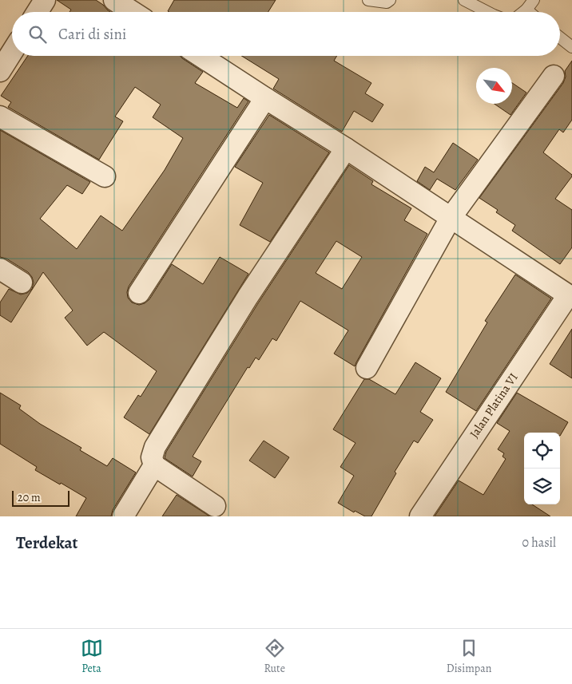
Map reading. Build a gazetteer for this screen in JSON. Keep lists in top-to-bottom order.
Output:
{
  "streets": {
    "street": ["Jalan Platina VI"]
  },
  "scale_bar": "20 m",
  "north": "bottom right",
  "page": {
    "search": "Cari di sini",
    "scale": "20 m",
    "heading": ["Terdekat", "0 hasil"],
    "nav": ["Peta", "Rute", "Disimpan"]
  }
}
